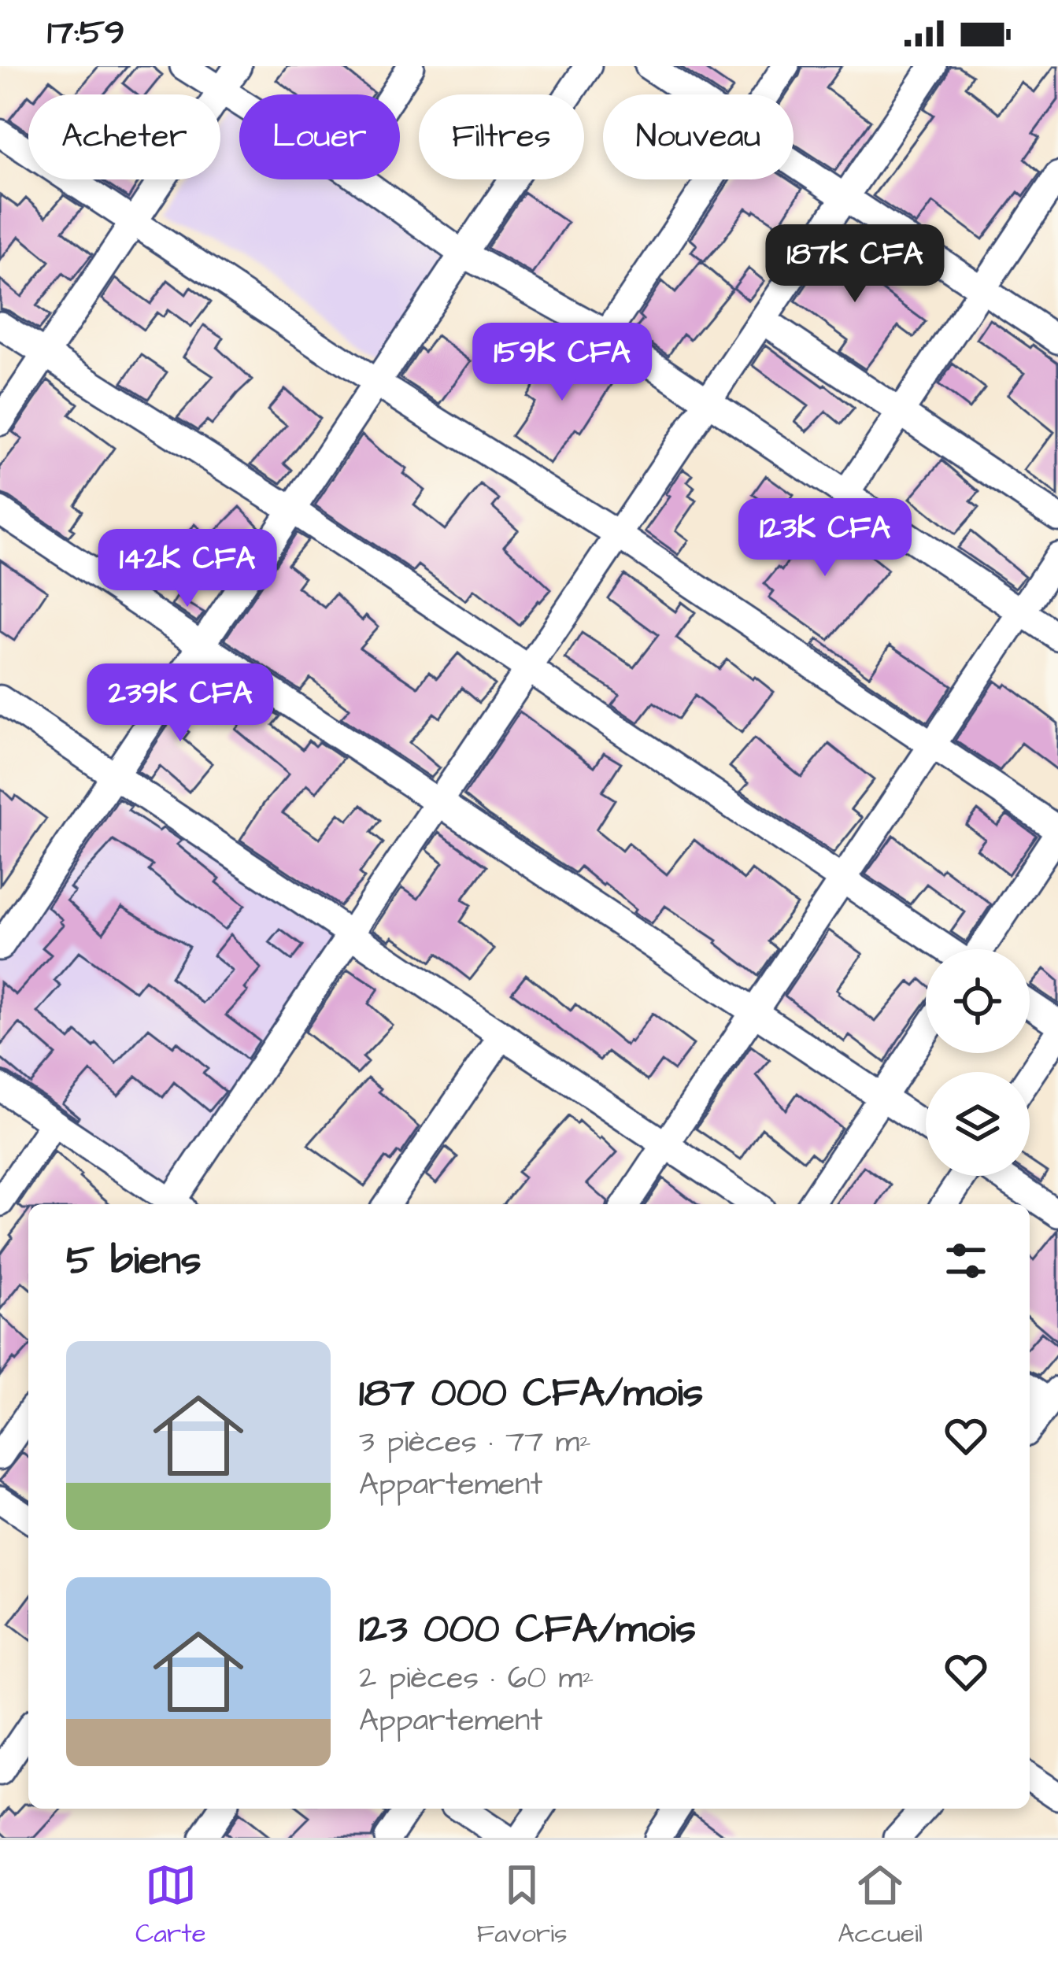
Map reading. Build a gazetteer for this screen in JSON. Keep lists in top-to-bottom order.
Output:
{
  "page": {
    "status": "17:59",
    "chip": [
      "Acheter",
      "Louer",
      "Filtres",
      "Nouveau"
    ],
    "price": [
      "187K CFA",
      "159K CFA",
      "123K CFA",
      "142K CFA",
      "239K CFA"
    ],
    "heading": "5 biens",
    "list": [
      {
        "name": "187 000 CFA/mois",
        "note": "3 pièces · 77 m² · Appartement"
      },
      {
        "name": "123 000 CFA/mois",
        "note": "2 pièces · 60 m² · Appartement"
      }
    ],
    "tabs": ["Carte", "Favoris", "Accueil"]
  }
}
